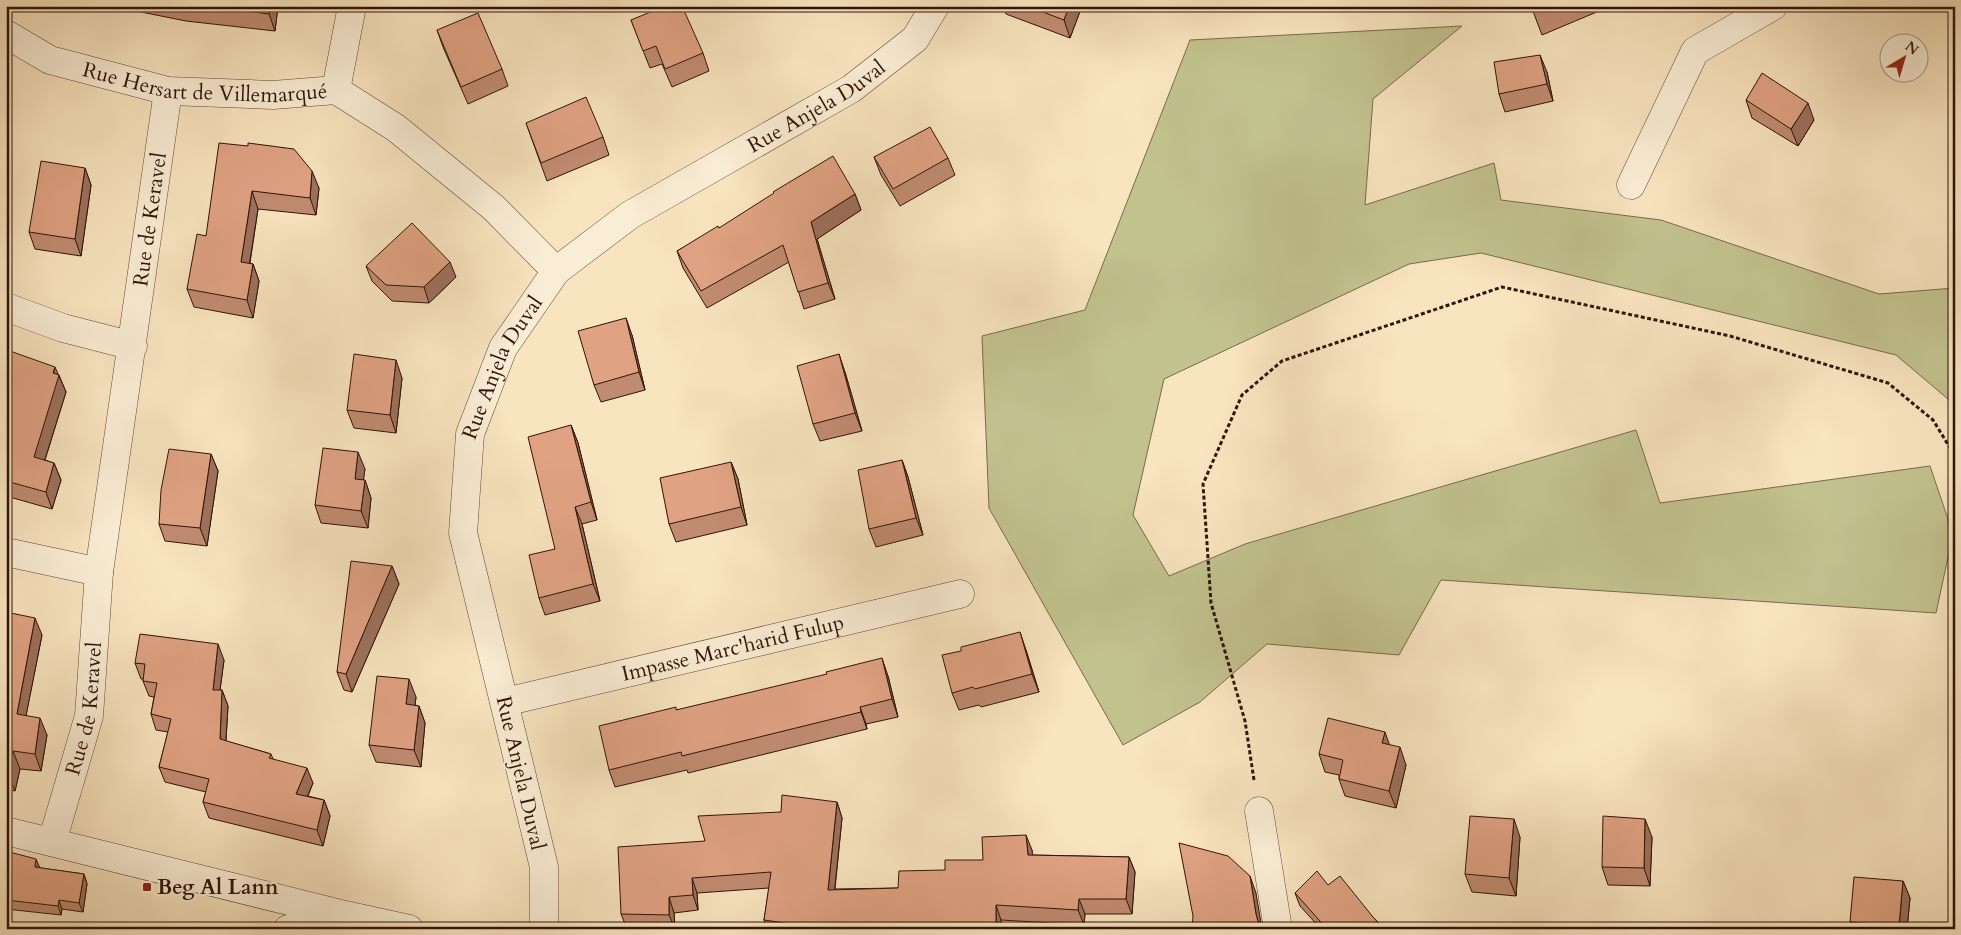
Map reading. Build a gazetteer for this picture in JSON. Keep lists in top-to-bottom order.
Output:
{
  "streets": {
    "street": [
      "Rue Hersart de Villemarqué",
      "Rue Anjela Duval",
      "Rue de Keravel",
      "Impasse Marc'harid Fulup"
    ]
  },
  "crossings": [
    ["Rue Hersart de Villemarqué", "Rue Anjela Duval"],
    ["Rue Hersart de Villemarqué", "Rue de Keravel"],
    ["Rue Anjela Duval", "Impasse Marc'harid Fulup"]
  ],
  "places": {
    "transit": ["Beg Al Lann"]
  },
  "north": "top right"
}
